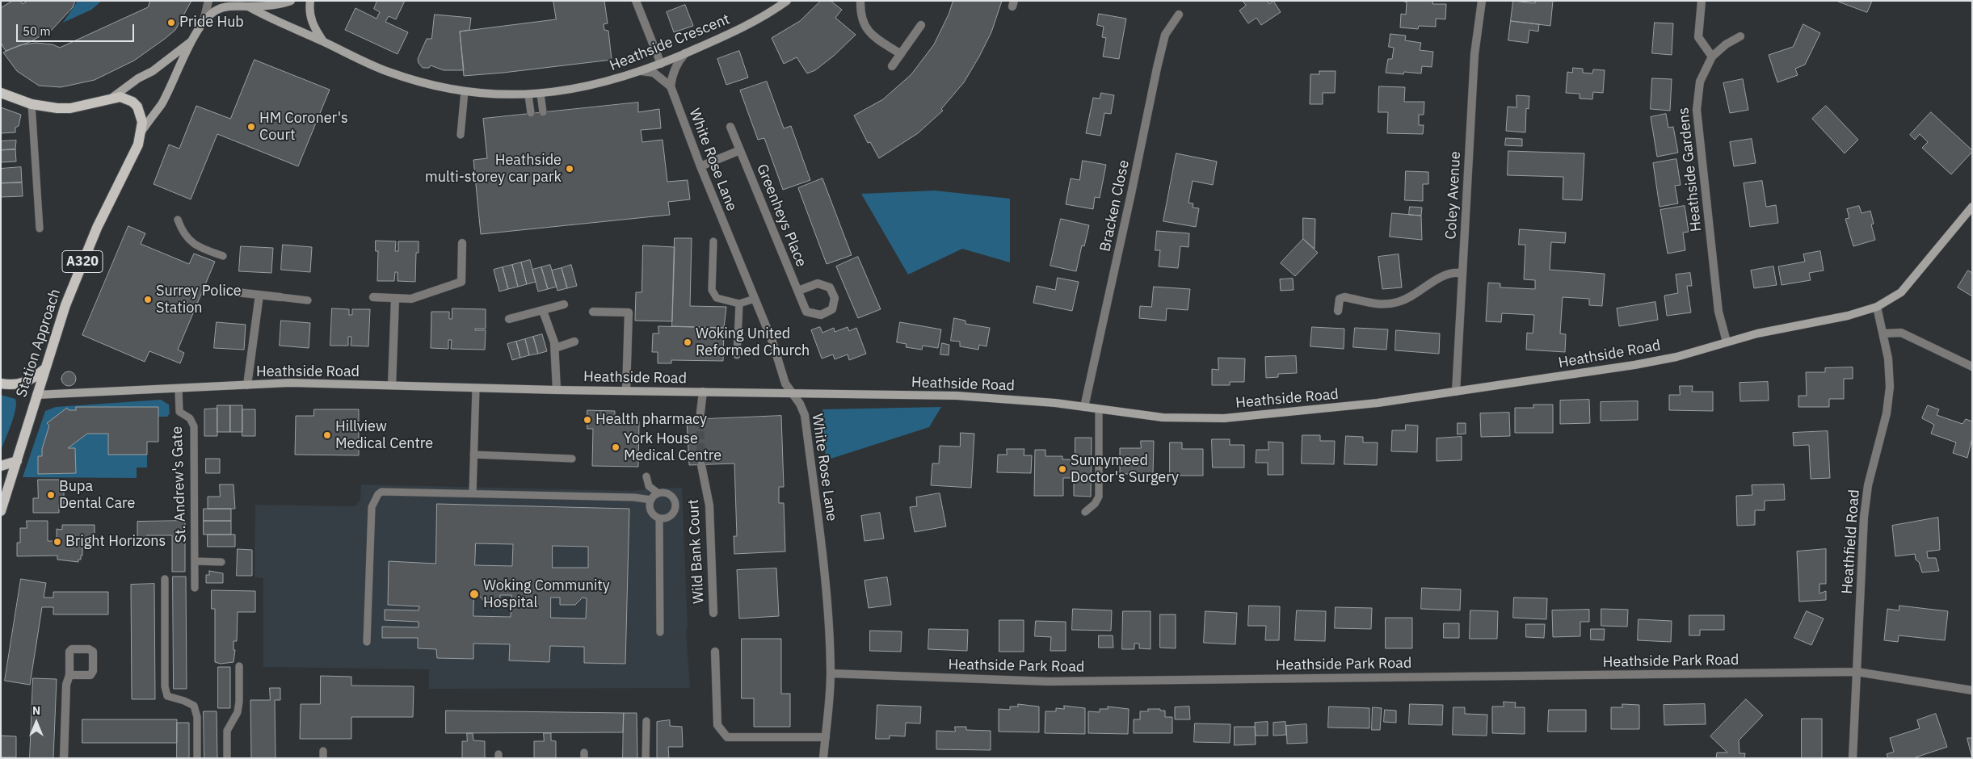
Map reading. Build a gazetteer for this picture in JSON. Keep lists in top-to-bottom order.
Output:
{
  "streets": {
    "main road": ["A320", "Station Approach"],
    "street": [
      "Heathside Crescent",
      "White Rose Lane",
      "Heathside Gardens",
      "Coley Avenue",
      "Bracken Close",
      "Greenheys Place",
      "Heathside Road",
      "Heathfield Road",
      "Wild Bank Court",
      "Heathside Park Road"
    ],
    "lane": ["St. Andrew's Gate"]
  },
  "crossings": [
    ["White Rose Lane", "Heathside Road"],
    ["White Rose Lane", "Heathside Park Road"],
    ["Heathside Gardens", "Heathside Road"],
    ["Coley Avenue", "Heathside Road"],
    ["Bracken Close", "Heathside Road"],
    ["A320", "Station Approach"],
    ["Station Approach", "Heathside Road"],
    ["Heathside Road", "St. Andrew's Gate"],
    ["Heathside Road", "Heathfield Road"],
    ["Heathfield Road", "Heathside Park Road"]
  ],
  "places": [
    "Pride Hub",
    "HM Coroner's Court",
    "Heathside multi-storey car park",
    "Surrey Police Station",
    "Woking United Reformed Church",
    "Health pharmacy",
    "Hillview Medical Centre",
    "York House Medical Centre",
    "Sunnymeed Doctor's Surgery",
    "Bupa Dental Care",
    "Bright Horizons",
    "Woking Community Hospital"
  ],
  "scale_bar": "50 m",
  "north": "top"
}
